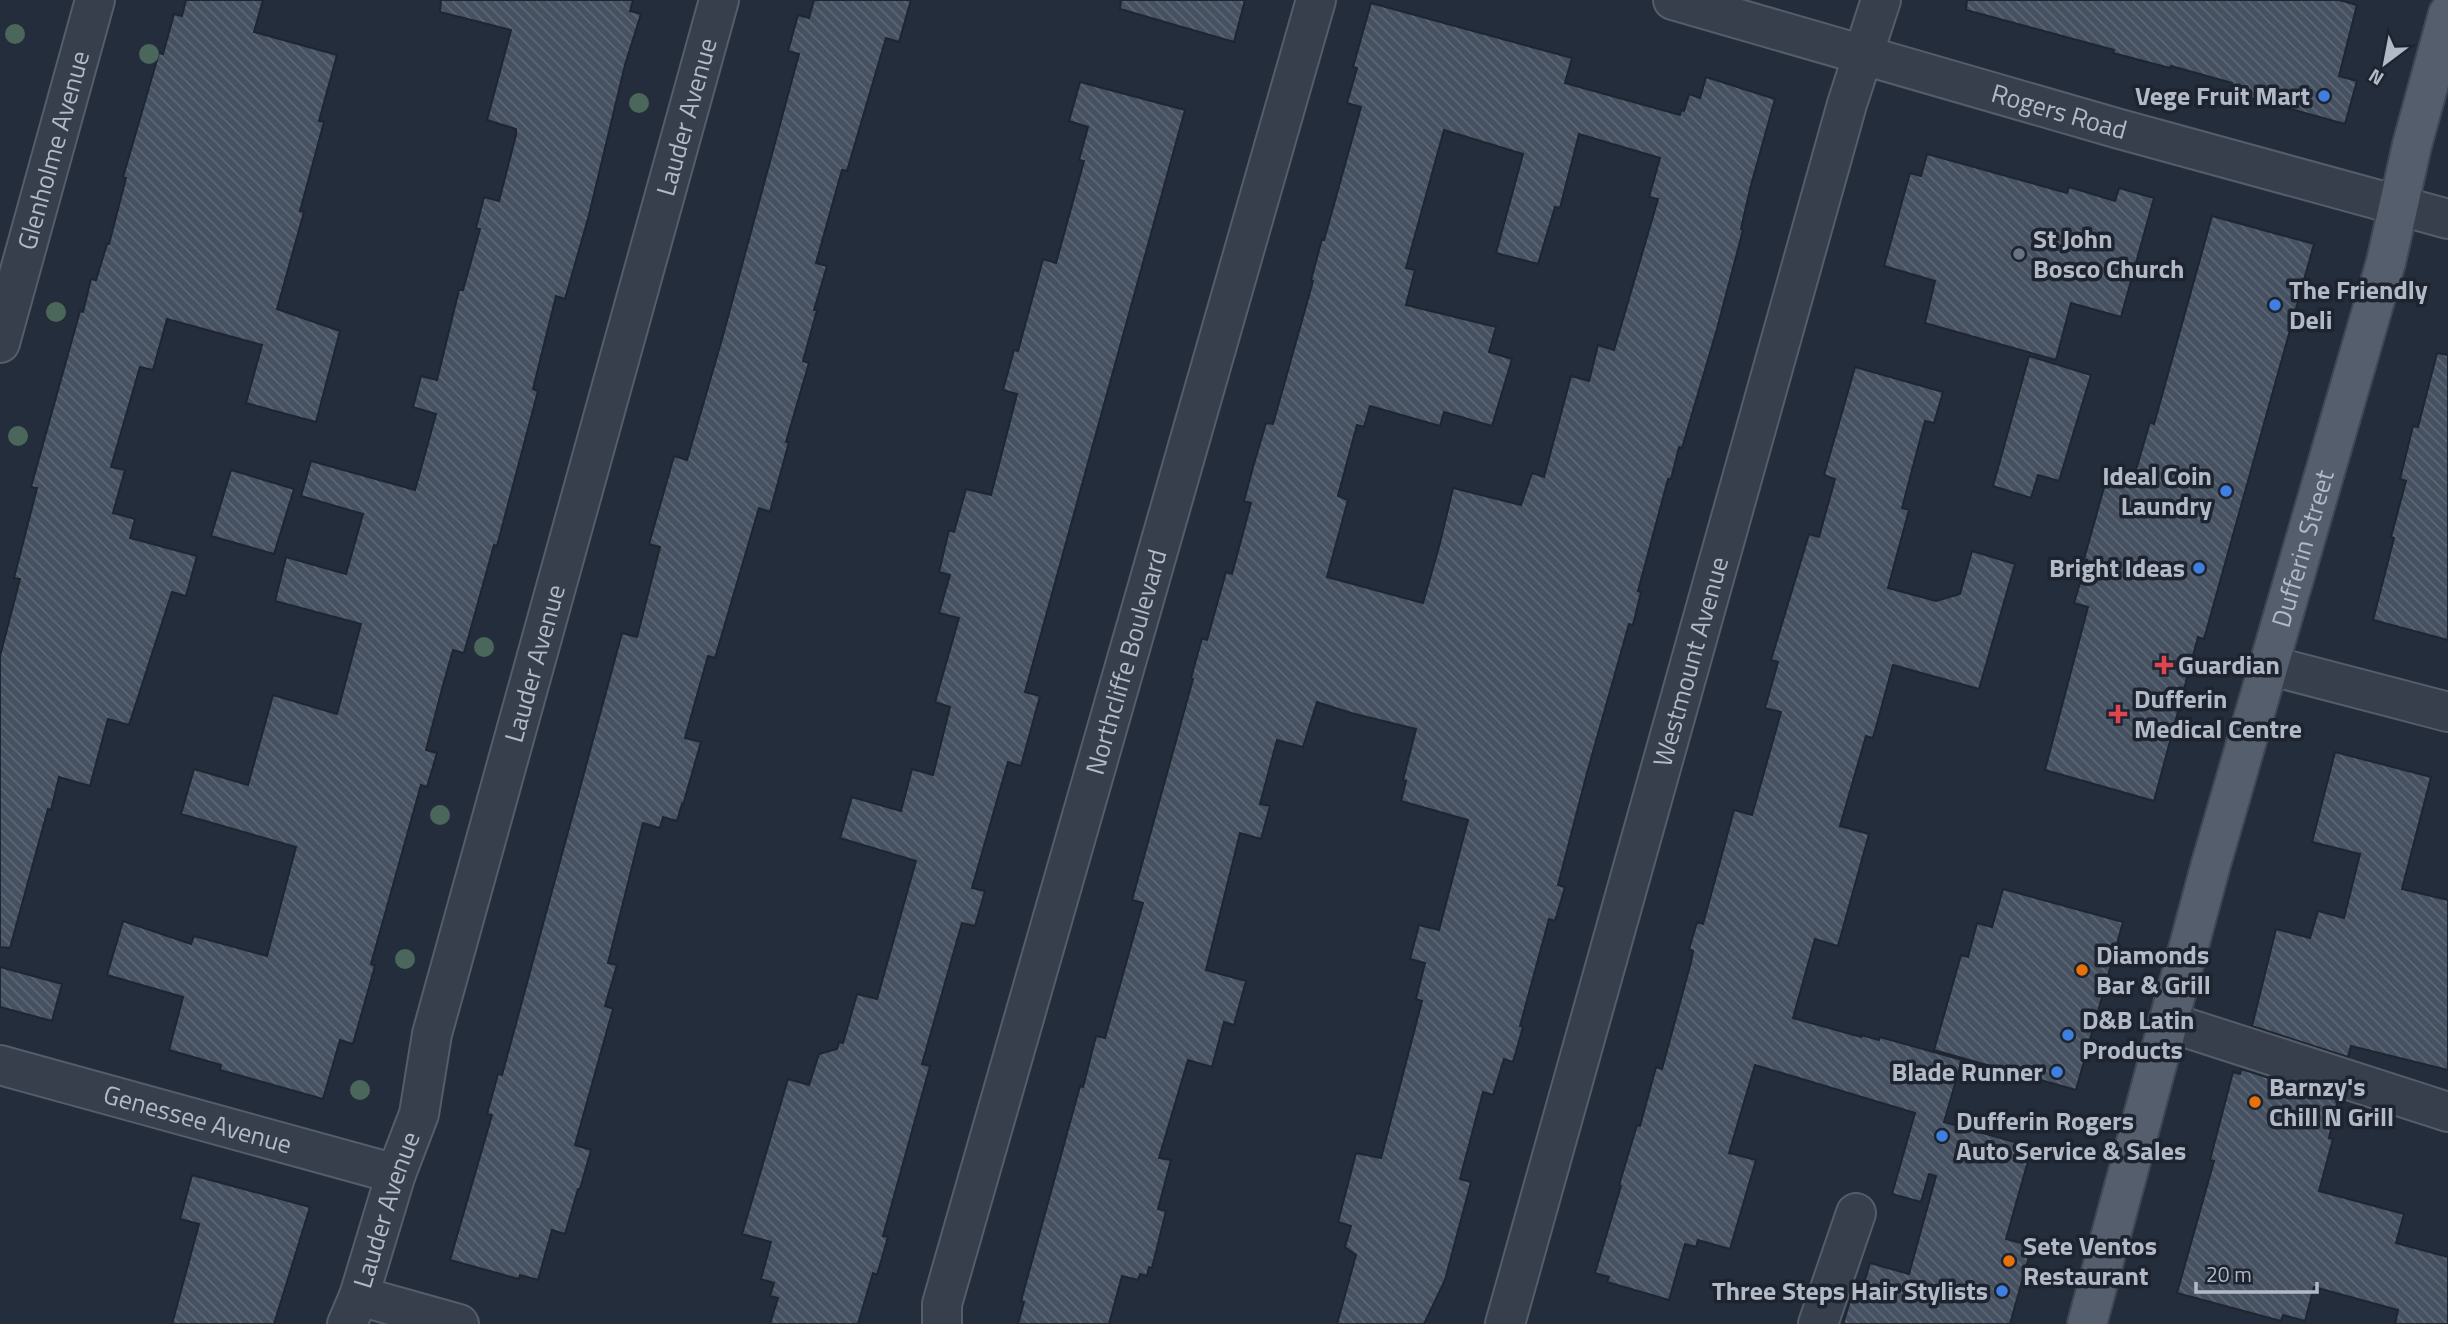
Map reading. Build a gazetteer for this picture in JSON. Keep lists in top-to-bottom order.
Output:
{
  "streets": {
    "main road": ["Dufferin Street"],
    "street": [
      "Rogers Road",
      "Lauder Avenue",
      "Glenholme Avenue",
      "Westmount Avenue",
      "Northcliffe Boulevard",
      "Genessee Avenue"
    ]
  },
  "crossings": [
    ["Rogers Road", "Dufferin Street"],
    ["Rogers Road", "Westmount Avenue"],
    ["Lauder Avenue", "Genessee Avenue"]
  ],
  "places": {
    "other": [
      "Vege Fruit Mart",
      "St John Bosco Church",
      "The Friendly Deli",
      "Ideal Coin Laundry",
      "Bright Ideas",
      "Diamonds Bar & Grill",
      "D&B Latin Products",
      "Blade Runner",
      "Barnzy's Chill N Grill",
      "Dufferin Rogers Auto Service & Sales",
      "Sete Ventos Restaurant",
      "Three Steps Hair Stylists"
    ],
    "health": ["Guardian", "Dufferin Medical Centre"]
  },
  "scale_bar": "20 m",
  "north": "bottom left"
}
